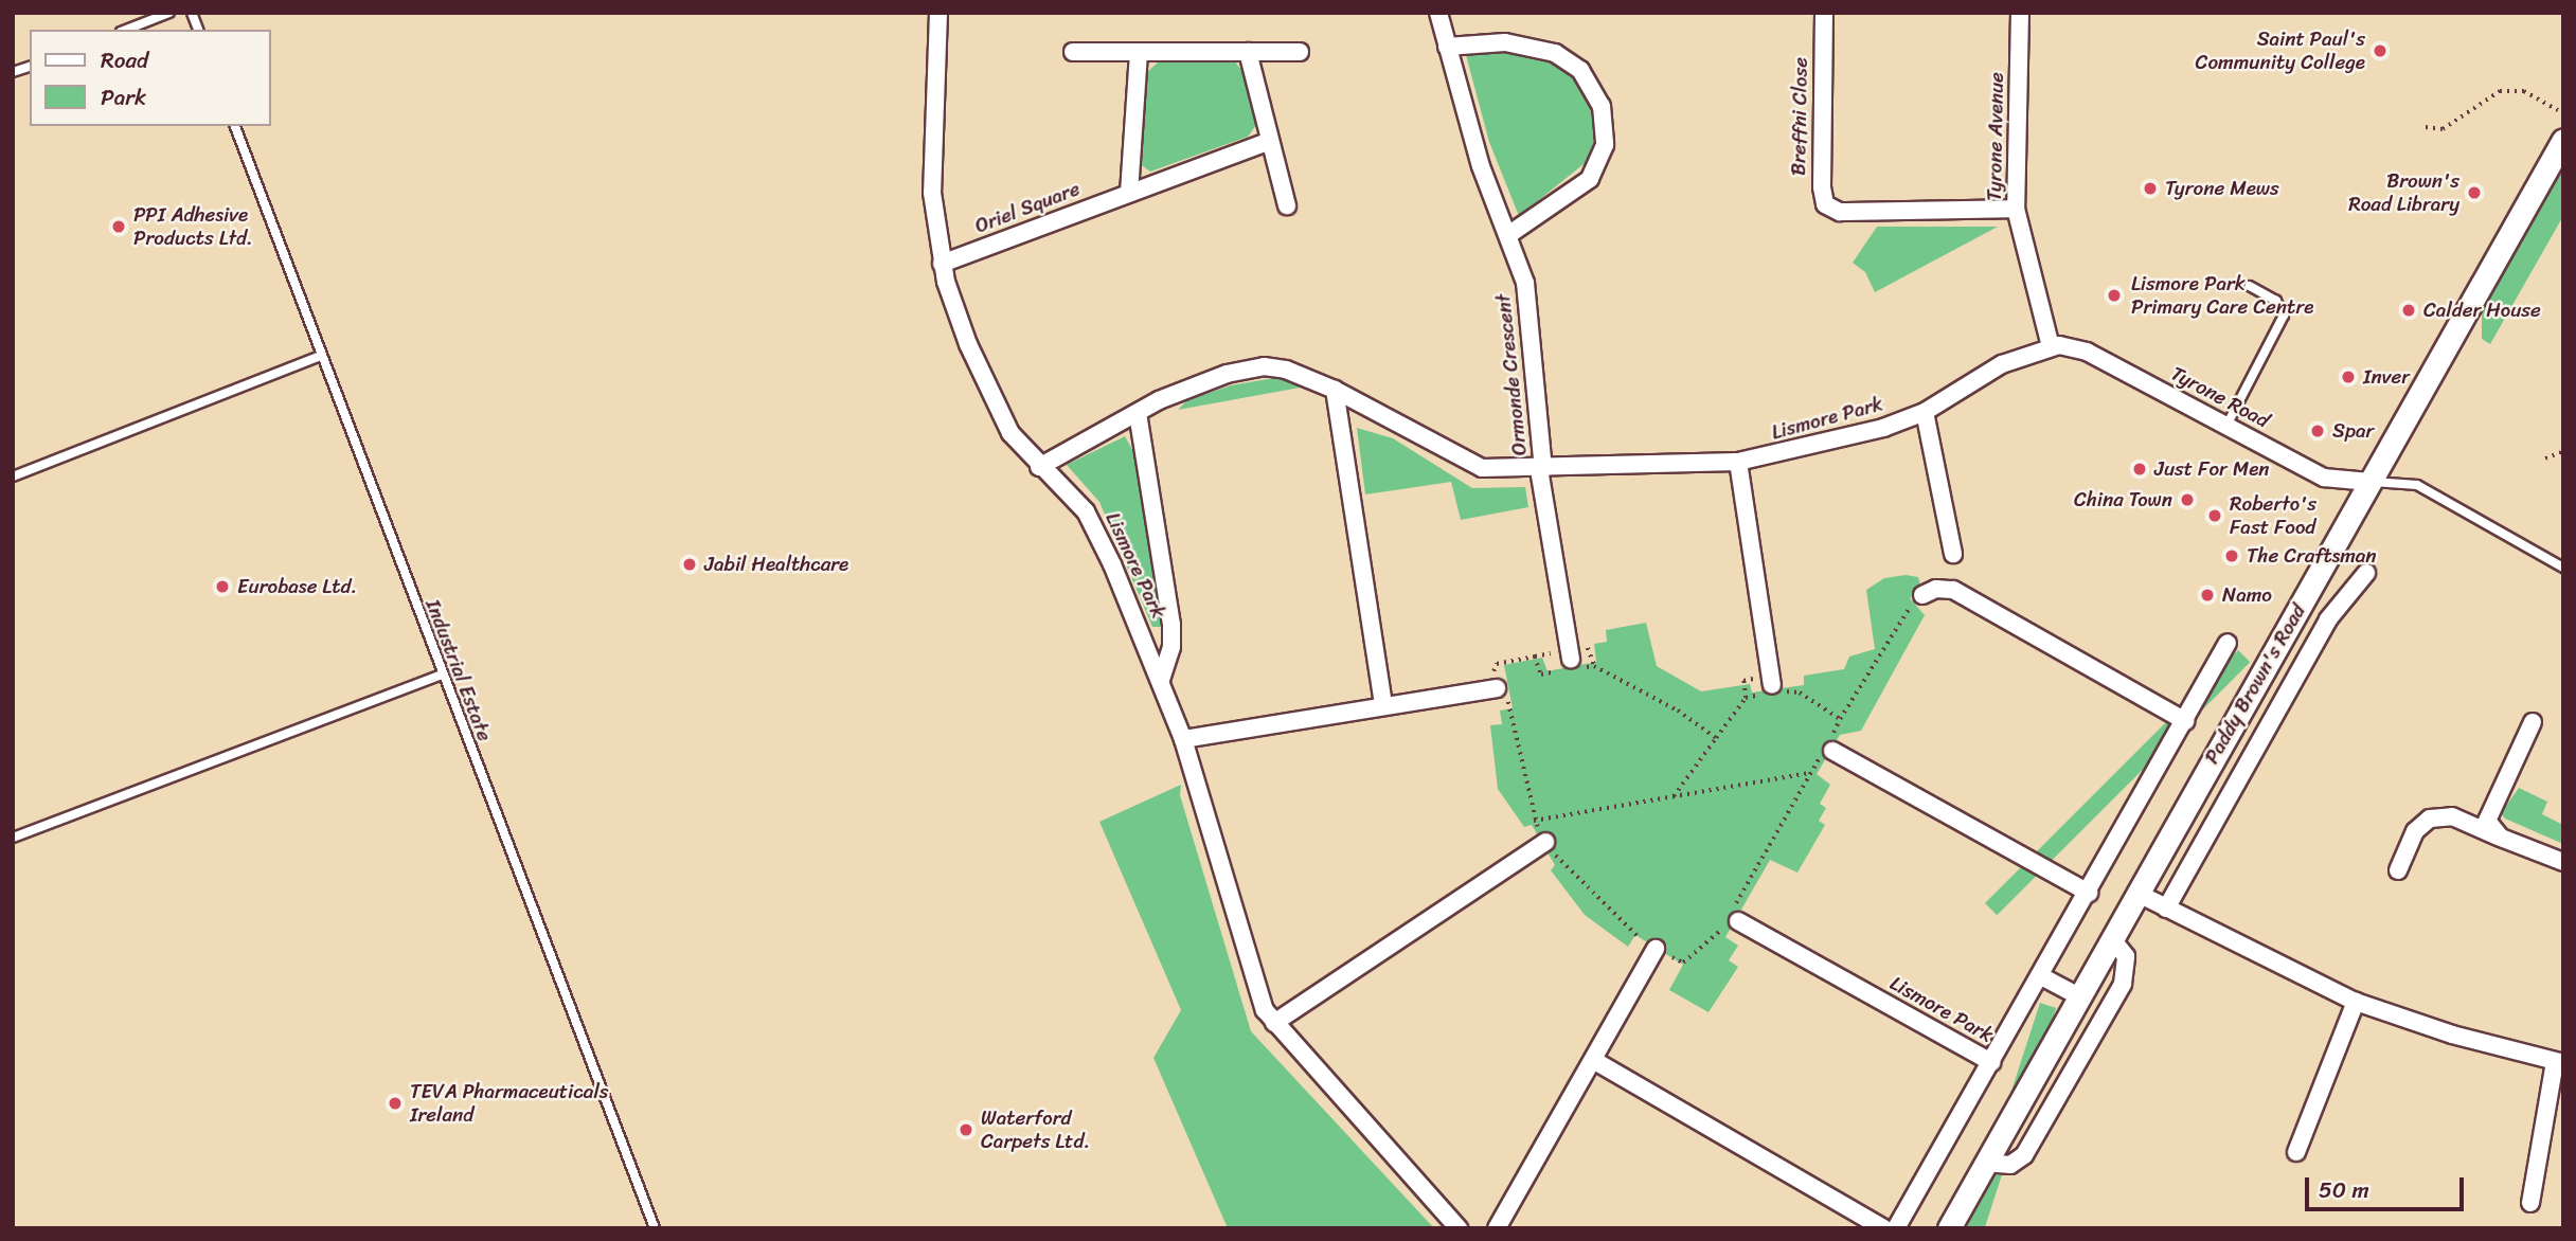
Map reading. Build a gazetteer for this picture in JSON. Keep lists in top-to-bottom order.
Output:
{
  "streets": {
    "street": [
      "Breffni Close",
      "Tyrone Avenue",
      "Oriel Square",
      "Ormonde Crescent",
      "Tyrone Road",
      "Lismore Park",
      "Paddy Brown's Road"
    ],
    "lane": ["Industrial Estate"]
  },
  "crossings": [
    ["Breffni Close", "Tyrone Avenue"],
    ["Tyrone Avenue", "Tyrone Road"],
    ["Tyrone Avenue", "Lismore Park"],
    ["Ormonde Crescent", "Lismore Park"],
    ["Tyrone Road", "Lismore Park"],
    ["Tyrone Road", "Paddy Brown's Road"]
  ],
  "places": [
    "Saint Paul's Community College",
    "Tyrone Mews",
    "Brown's Road Library",
    "PPI Adhesive Products Ltd.",
    "Lismore Park Primary Care Centre",
    "Calder House",
    "Inver",
    "Spar",
    "Just For Men",
    "China Town",
    "Roberto's Fast Food",
    "The Craftsman",
    "Jabil Healthcare",
    "Eurobase Ltd.",
    "Namo",
    "TEVA Pharmaceuticals Ireland",
    "Waterford Carpets Ltd."
  ],
  "legend": ["Road", "Park"],
  "scale_bar": "50 m"
}
